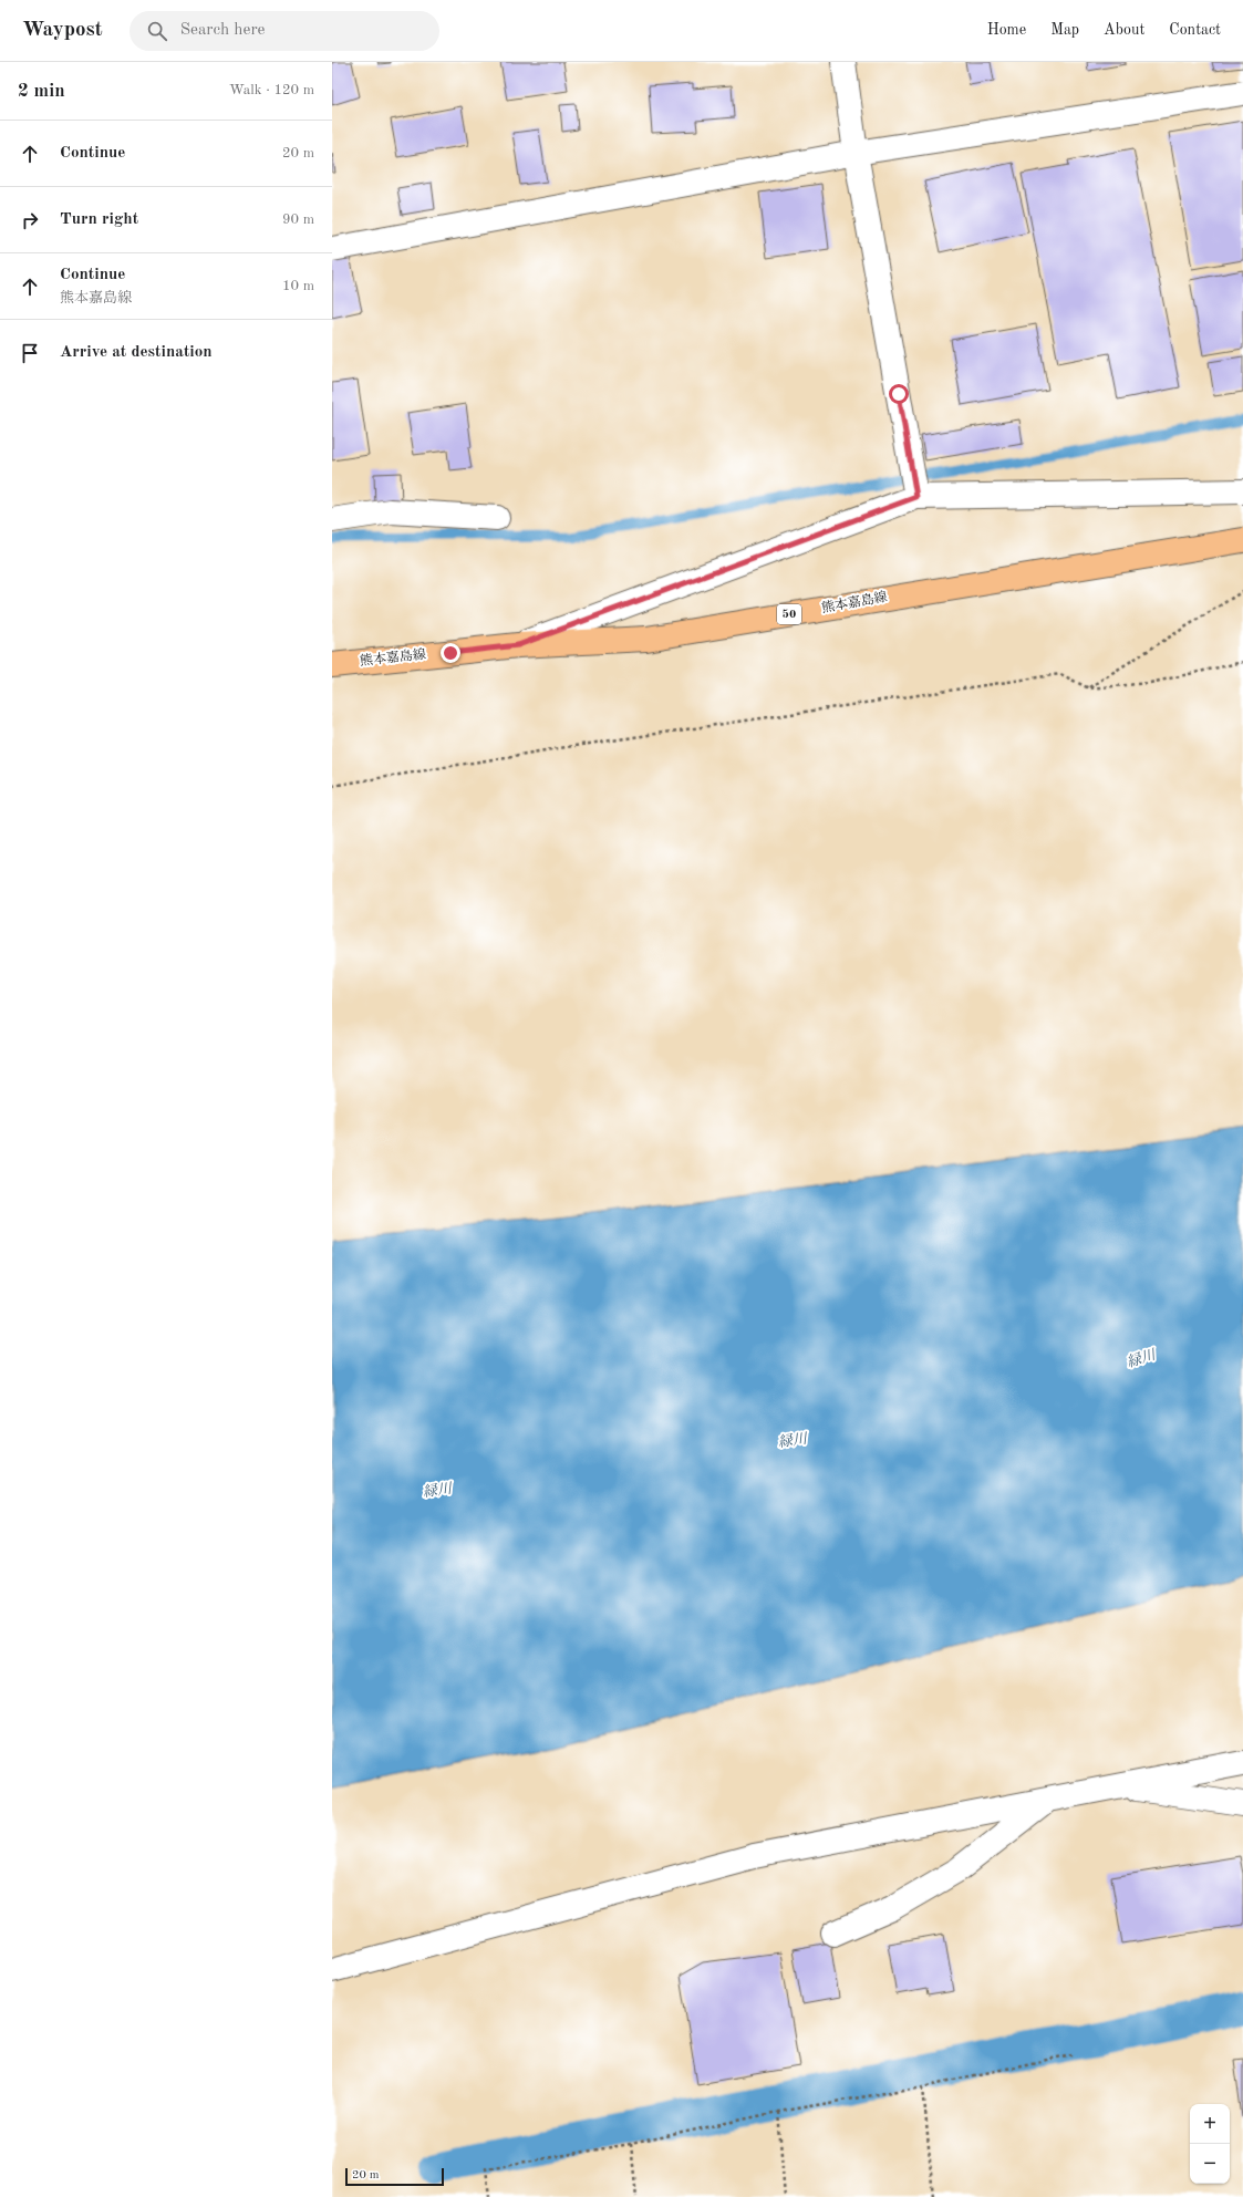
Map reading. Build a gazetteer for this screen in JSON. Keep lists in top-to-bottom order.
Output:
{
  "streets": {
    "main road": ["熊本嘉島線", "50"]
  },
  "water": ["緑川"],
  "scale_bar": "20 m",
  "page": {
    "header": "Waypost",
    "search": "Search here",
    "nav": [
      "Home",
      "Map",
      "About",
      "Contact"
    ],
    "heading": ["2 min", "Walk · 120 m"],
    "list": [
      ["Continue", "20 m"],
      ["Turn right", "90 m"],
      ["Continue", "熊本嘉島線", "10 m"],
      "Arrive at destination"
    ],
    "map_buttons": ["+", "−"],
    "scale": "20 m"
  }
}
